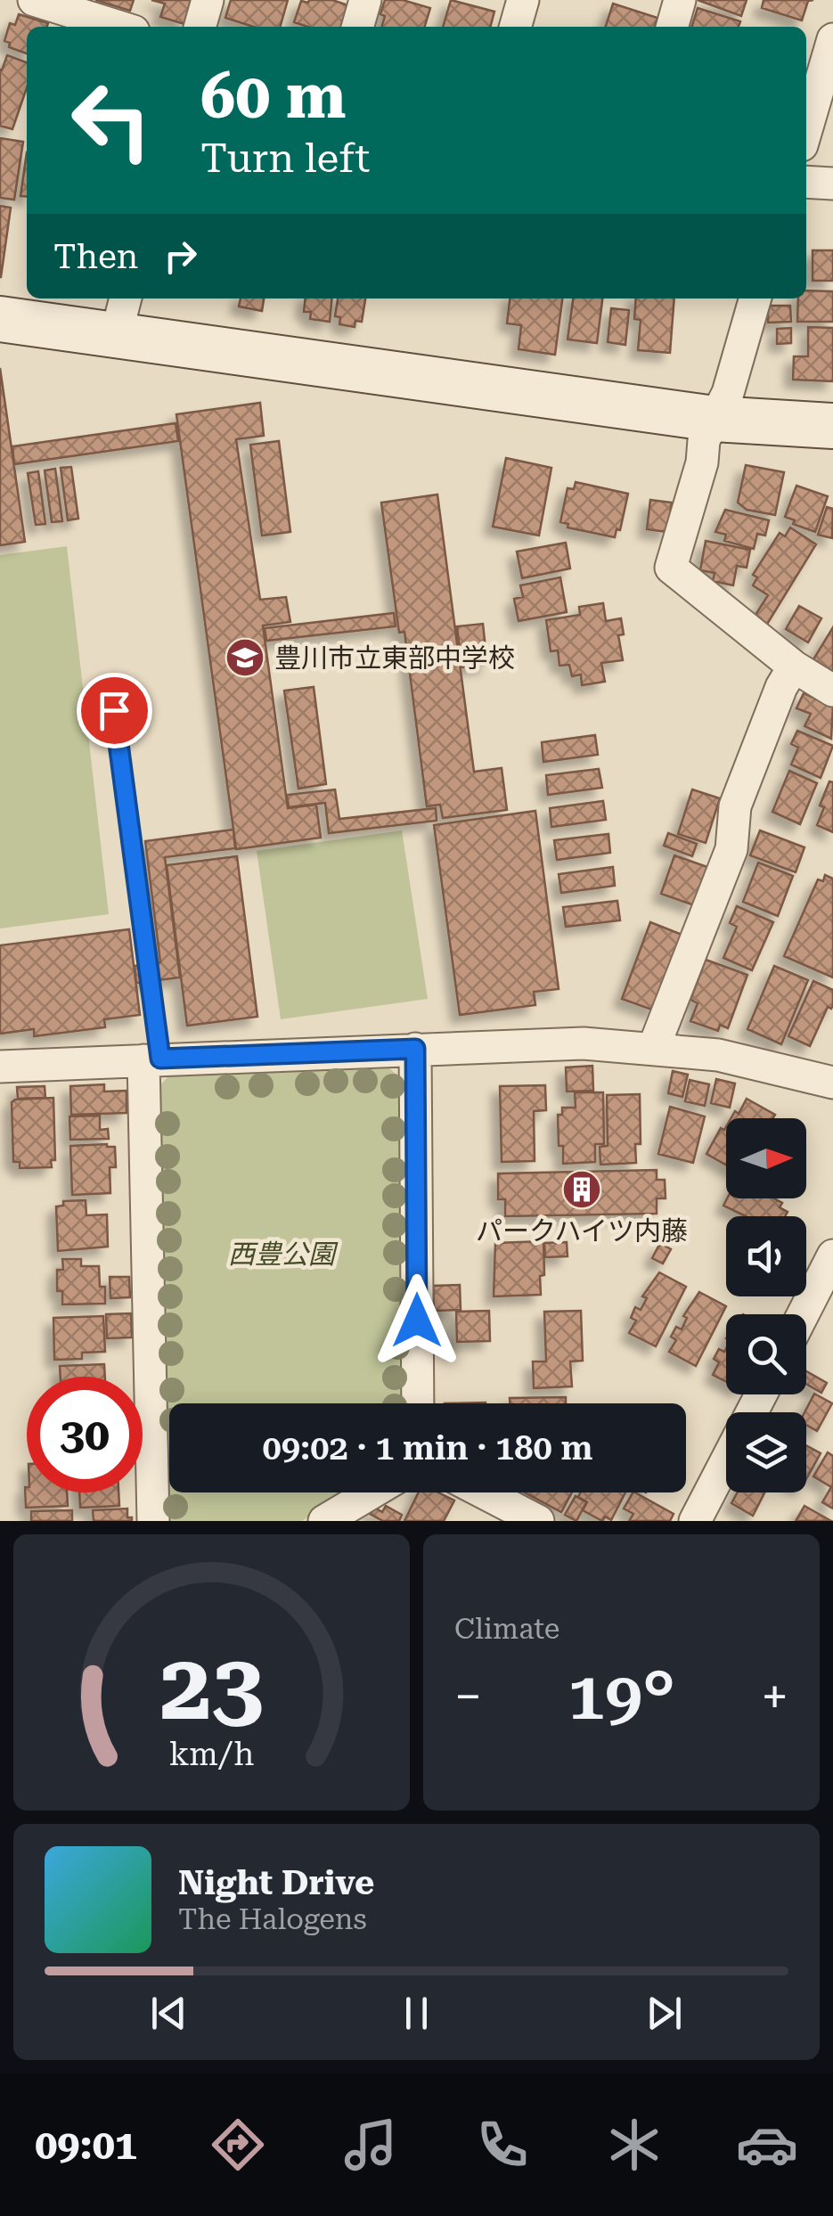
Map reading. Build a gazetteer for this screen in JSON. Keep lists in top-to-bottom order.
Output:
{
  "parks": ["西豊公園"],
  "places": {
    "school or university": ["豊川市立東部中学校"],
    "building": ["パークハイツ内藤"]
  },
  "north": "right",
  "page": {
    "turn": ["60 m", "Turn left"],
    "then": "Then",
    "limit": "30",
    "trip": "09:02 · 1 min · 180 m",
    "tile": "Climate",
    "heat": ["−", "19°", "+"],
    "song": ["Night Drive", "The Halogens"],
    "tabs": "09:01",
    "gauge": ["23", "km/h"]
  }
}
